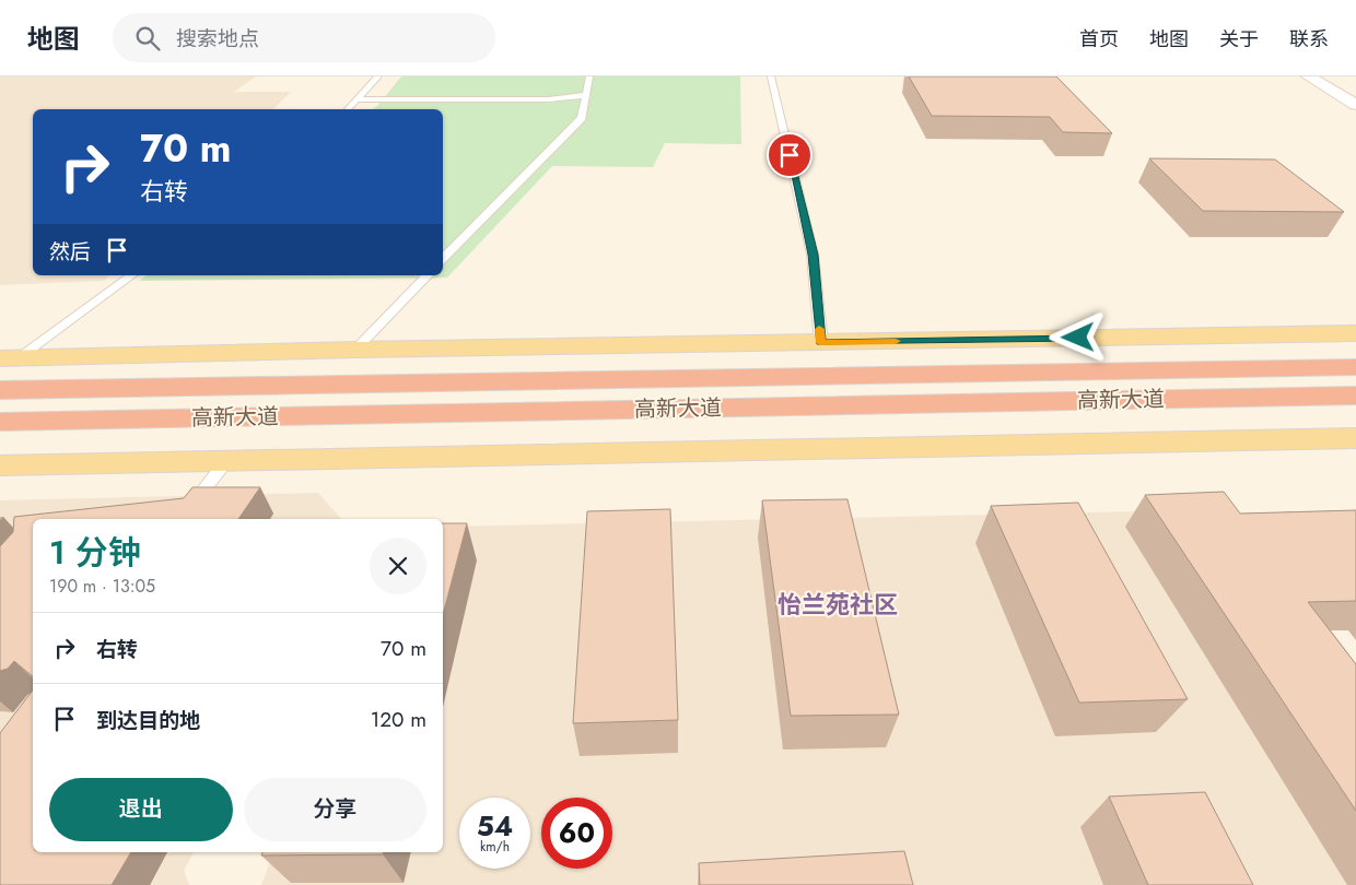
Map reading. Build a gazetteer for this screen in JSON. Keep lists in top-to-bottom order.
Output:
{
  "streets": {
    "highway": ["高新大道"]
  },
  "districts": ["怡兰苑社区"],
  "page": {
    "header": "地图",
    "search": "搜索地点",
    "nav": [
      "首页",
      "地图",
      "关于",
      "联系"
    ],
    "turn": ["70 m", "右转"],
    "then": "然后",
    "heading": ["1 分钟", "190 m · 13:05"],
    "list": [
      {
        "name": "右转",
        "value": "70 m"
      },
      {
        "name": "到达目的地",
        "value": "120 m"
      }
    ],
    "buttons": ["退出", "分享"],
    "speed": "54 km/h",
    "limit": "60"
  }
}
